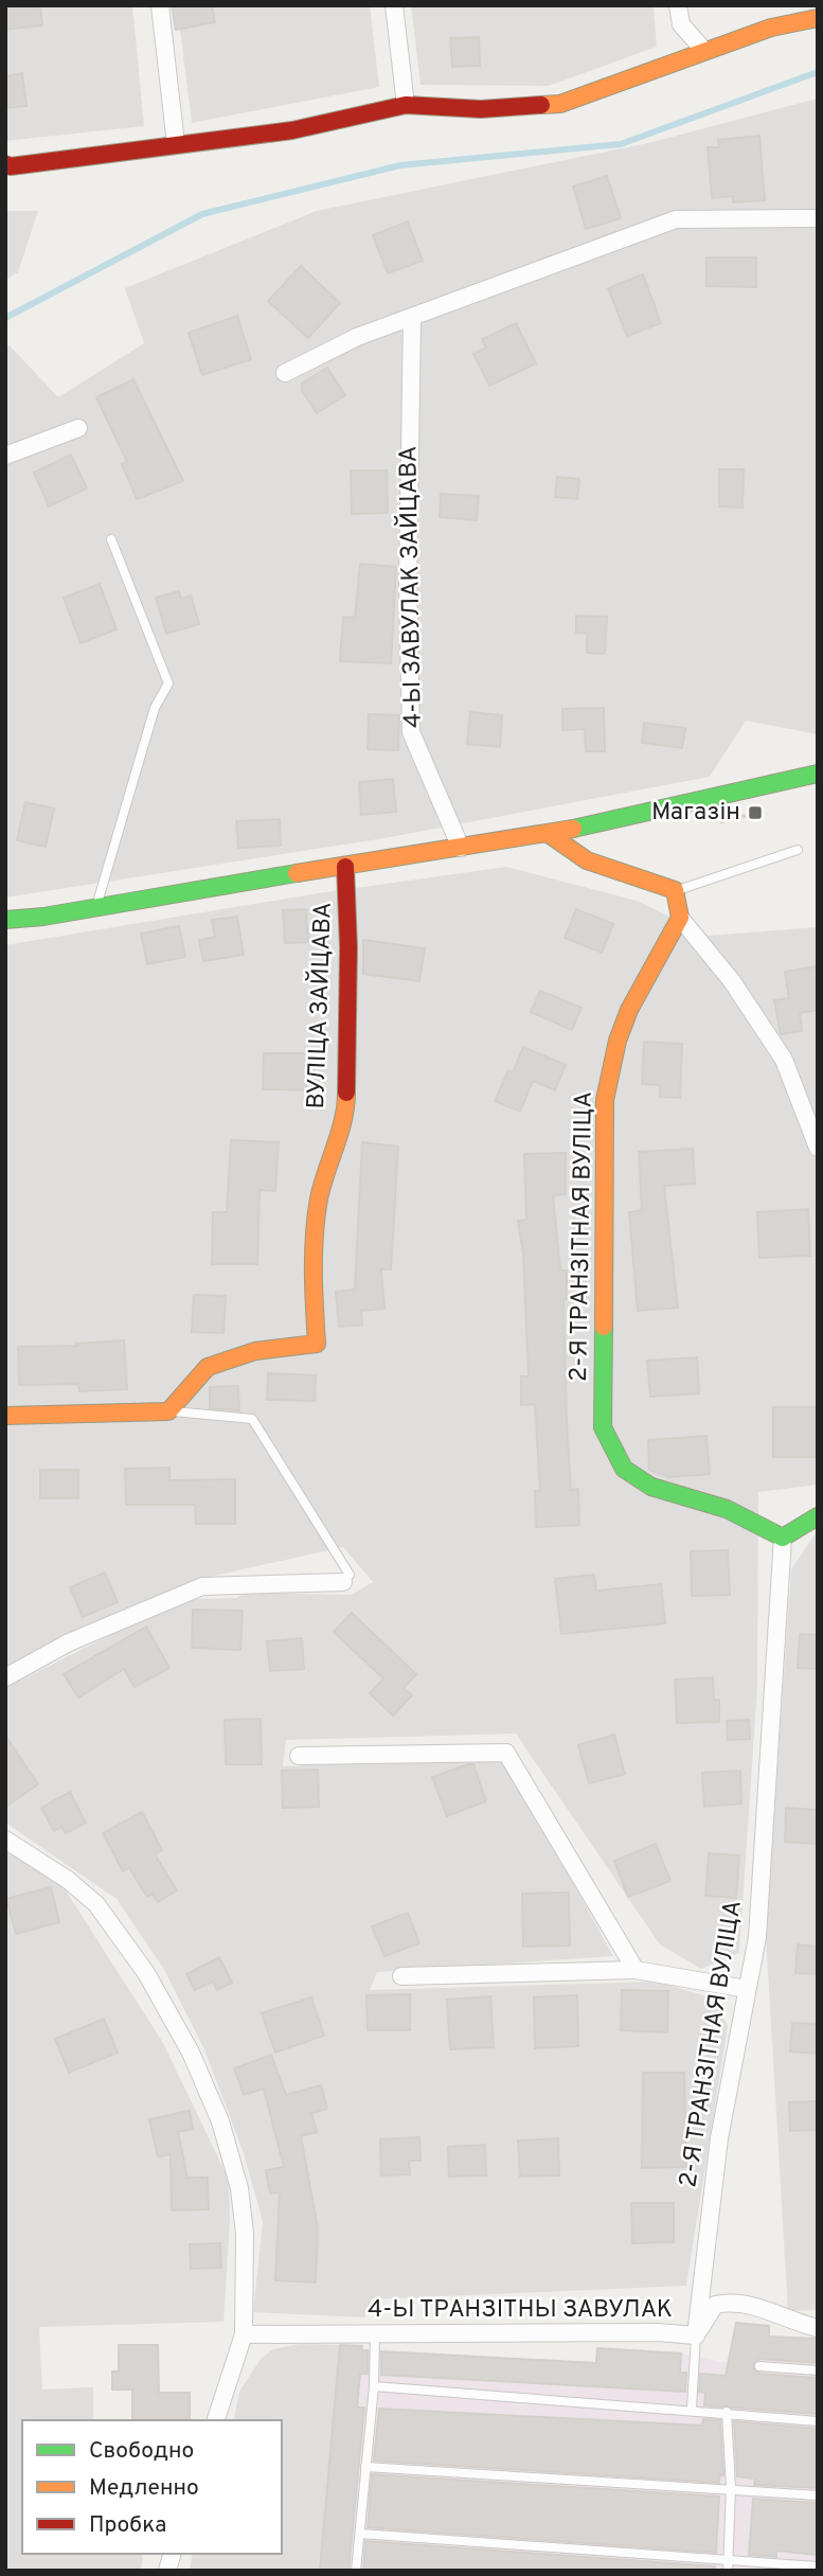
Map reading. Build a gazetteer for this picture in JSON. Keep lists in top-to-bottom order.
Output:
{
  "streets": {
    "street": [
      "4-Ы ЗАВУЛАК ЗАЙЦАВА",
      "ВУЛІЦА ЗАЙЦАВА",
      "2-Я ТРАНЗІТНАЯ ВУЛІЦА",
      "4-Ы ТРАНЗІТНЫ ЗАВУЛАК"
    ]
  },
  "crossings": [
    ["4-Ы ЗАВУЛАК ЗАЙЦАВА", "ВУЛІЦА ЗАЙЦАВА"],
    ["2-Я ТРАНЗІТНАЯ ВУЛІЦА", "4-Ы ТРАНЗІТНЫ ЗАВУЛАК"]
  ],
  "places": {
    "transit": ["Магазін"]
  },
  "legend": ["Свободно", "Медленно", "Пробка"]
}
